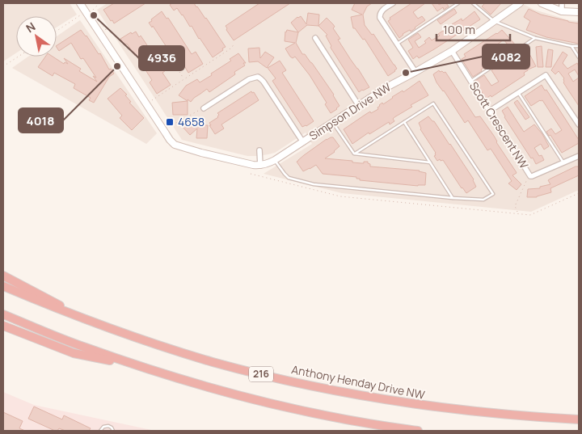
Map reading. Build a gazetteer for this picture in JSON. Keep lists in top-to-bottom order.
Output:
{
  "streets": {
    "highway": ["216", "Anthony Henday Drive NW"],
    "street": ["Simpson Drive NW", "Scott Crescent NW"]
  },
  "crossings": [
    ["Simpson Drive NW", "Scott Crescent NW"]
  ],
  "places": {
    "other": ["4936", "4018", "4082"],
    "transit": ["4658"]
  },
  "scale_bar": "100 m",
  "north": "top left"
}
